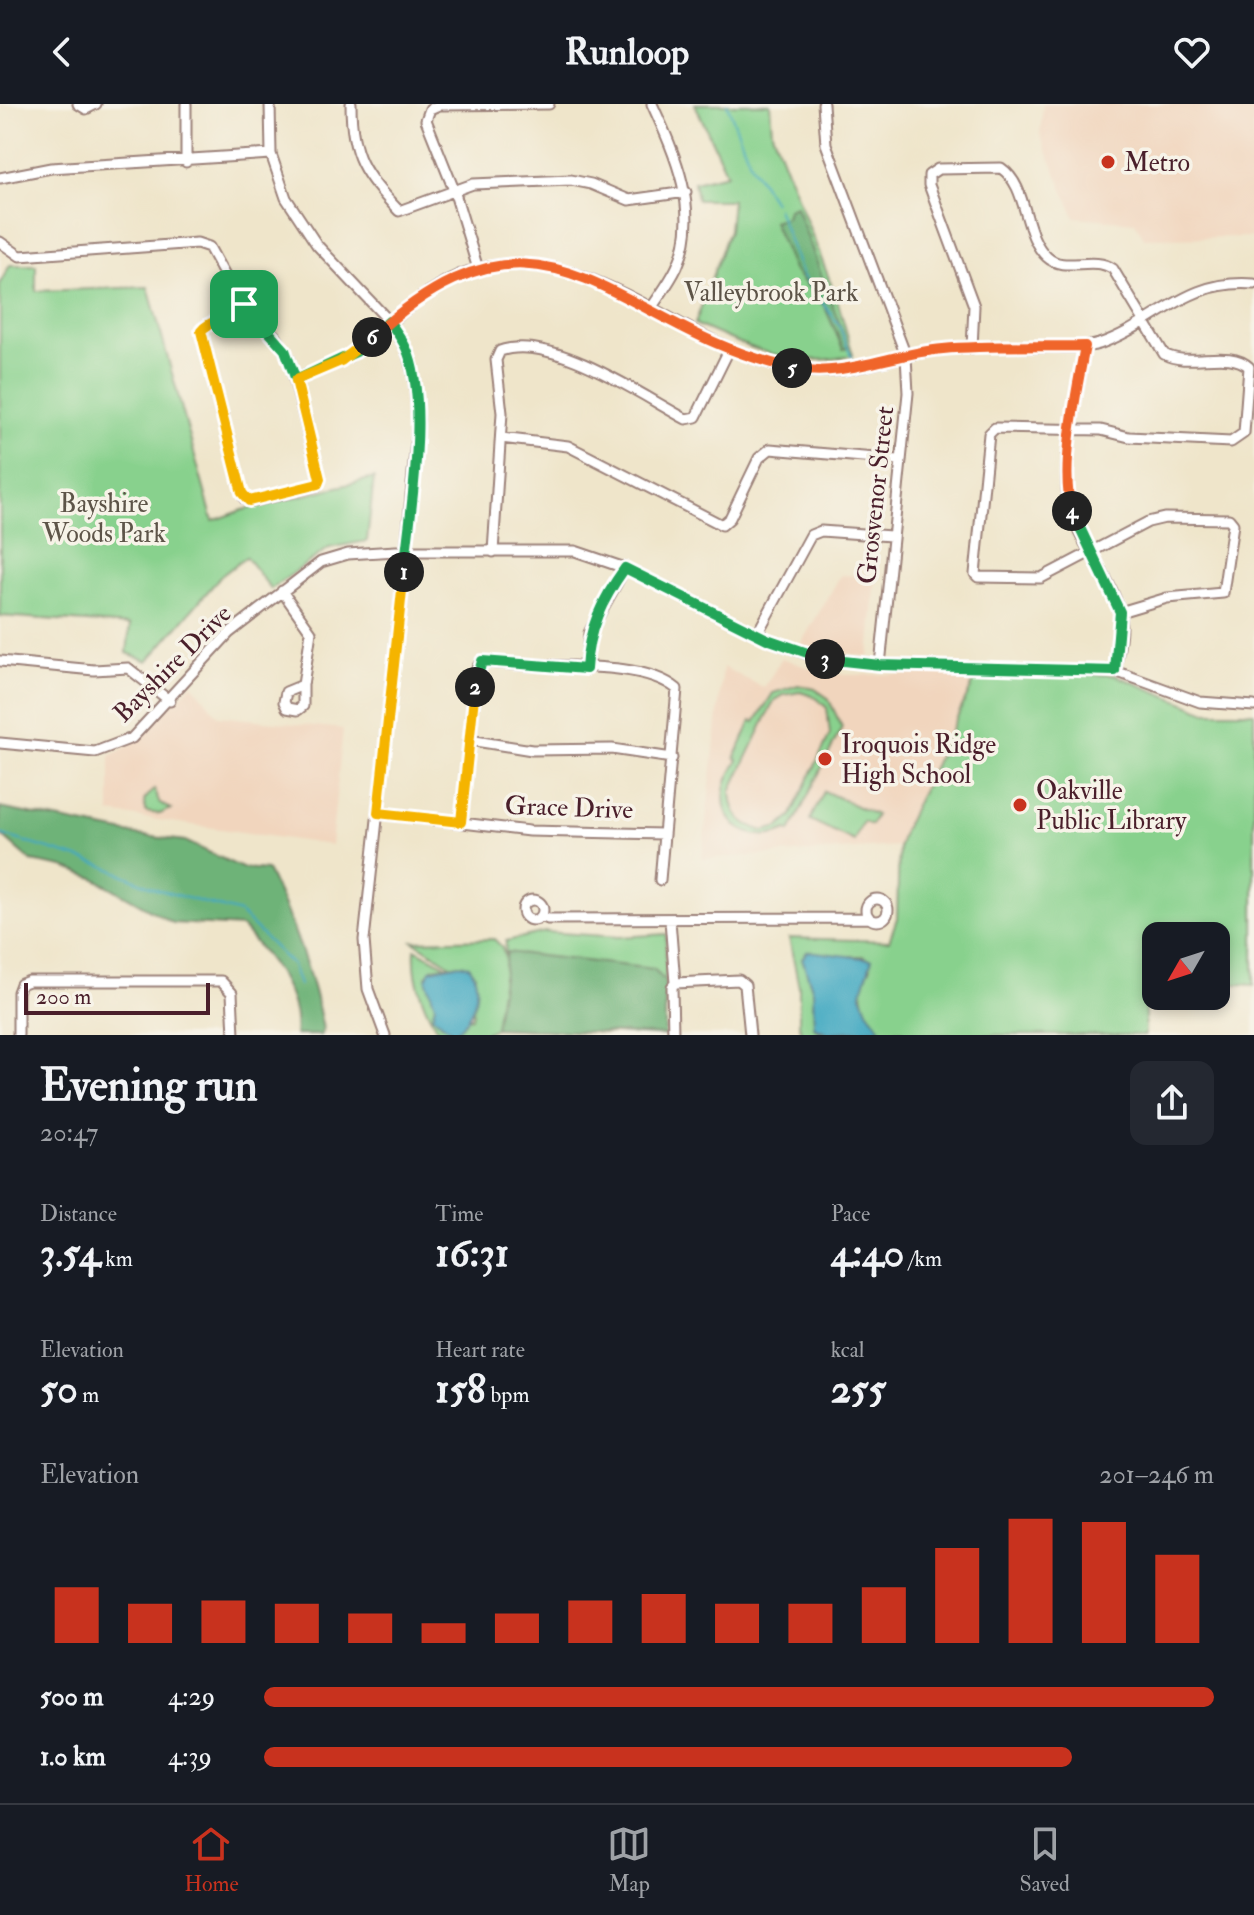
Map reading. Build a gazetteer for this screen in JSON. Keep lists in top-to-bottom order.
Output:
{
  "streets": {
    "street": ["Grosvenor Street", "Bayshire Drive", "Grace Drive"]
  },
  "crossings": [
    ["Grosvenor Street", "Bayshire Drive"]
  ],
  "parks": ["Valleybrook Park", "Bayshire Woods Park"],
  "places": ["Metro", "Iroquois Ridge High School", "Oakville Public Library"],
  "scale_bar": "200 m",
  "north": "bottom left",
  "page": {
    "header": "Runloop",
    "pins": [
      "6",
      "5",
      "4",
      "1",
      "3",
      "2"
    ],
    "scale": "200 m",
    "heading": ["Evening run", "20:47"],
    "stats": [
      ["Distance", "3.54 km"],
      ["Time", "16:31"],
      ["Pace", "4:40 /km"],
      ["Elevation", "50 m"],
      ["Heart rate", "158 bpm"],
      ["kcal", "255"]
    ],
    "chart": ["Elevation", "201–246 m"],
    "list": [
      {
        "name": "500 m",
        "note": "4:29"
      },
      {
        "name": "1.0 km",
        "note": "4:39"
      }
    ],
    "tabs": ["Home", "Map", "Saved"]
  }
}
